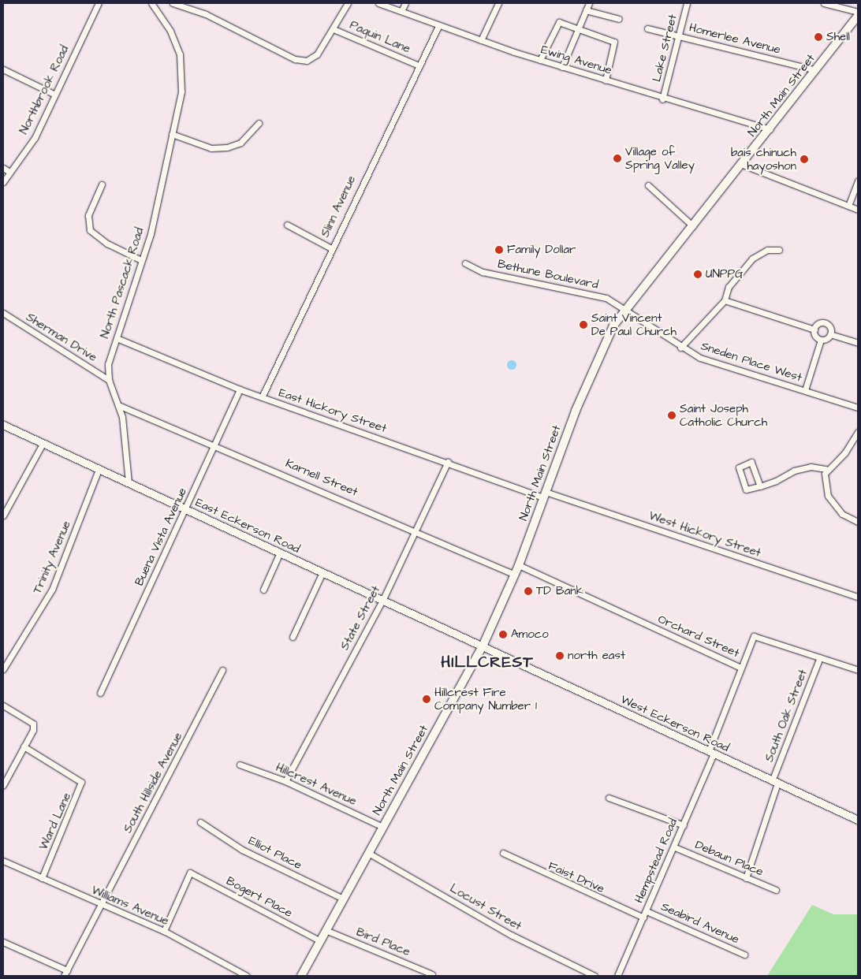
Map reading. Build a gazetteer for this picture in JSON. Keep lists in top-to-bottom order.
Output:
{
  "streets": {
    "main road": ["North Main Street"],
    "street": [
      "Paquin Lane",
      "Homerlee Avenue",
      "Lake Street",
      "Ewing Avenue",
      "Northbrook Road",
      "Slinn Avenue",
      "Bethune Boulevard",
      "North Pascack Road",
      "Sherman Drive",
      "Sneden Place West",
      "East Hickory Street",
      "Karnell Street",
      "East Eckerson Road",
      "West Hickory Street",
      "Buena Vista Avenue",
      "Trinity Avenue",
      "State Street",
      "Orchard Street",
      "South Oak Street",
      "West Eckerson Road",
      "South Hillside Avenue",
      "Hillcrest Avenue",
      "Ward Lane",
      "Elliot Place",
      "Debaun Place",
      "Hempstead Road",
      "Faist Drive",
      "Bogert Place",
      "Williams Avenue",
      "Locust Street",
      "Seabird Avenue",
      "Bird Place"
    ]
  },
  "crossings": [
    ["Paquin Lane", "Slinn Avenue"],
    ["Homerlee Avenue", "Lake Street"],
    ["Homerlee Avenue", "North Main Street"],
    ["Lake Street", "Ewing Avenue"],
    ["Ewing Avenue", "North Main Street"],
    ["Ewing Avenue", "Slinn Avenue"],
    ["North Main Street", "Bethune Boulevard"],
    ["North Main Street", "Sneden Place West"],
    ["North Main Street", "East Hickory Street"],
    ["North Main Street", "Karnell Street"],
    ["North Main Street", "East Eckerson Road"],
    ["North Main Street", "West Hickory Street"],
    ["North Main Street", "Orchard Street"],
    ["North Main Street", "West Eckerson Road"],
    ["North Main Street", "Hillcrest Avenue"],
    ["North Main Street", "Elliot Place"],
    ["North Main Street", "Bogert Place"],
    ["North Main Street", "Locust Street"],
    ["North Main Street", "Bird Place"],
    ["Slinn Avenue", "East Hickory Street"],
    ["Bethune Boulevard", "Sneden Place West"],
    ["North Pascack Road", "Sherman Drive"],
    ["North Pascack Road", "East Hickory Street"],
    ["North Pascack Road", "Karnell Street"],
    ["North Pascack Road", "East Eckerson Road"],
    ["East Hickory Street", "West Hickory Street"],
    ["East Hickory Street", "Buena Vista Avenue"],
    ["East Hickory Street", "State Street"],
    ["Karnell Street", "Buena Vista Avenue"],
    ["Karnell Street", "State Street"],
    ["East Eckerson Road", "Buena Vista Avenue"],
    ["East Eckerson Road", "Trinity Avenue"],
    ["East Eckerson Road", "State Street"],
    ["East Eckerson Road", "West Eckerson Road"],
    ["State Street", "Hillcrest Avenue"],
    ["Orchard Street", "South Oak Street"],
    ["Orchard Street", "Hempstead Road"],
    ["South Oak Street", "West Eckerson Road"],
    ["South Oak Street", "Debaun Place"],
    ["West Eckerson Road", "Hempstead Road"],
    ["South Hillside Avenue", "Williams Avenue"],
    ["Ward Lane", "Williams Avenue"],
    ["Debaun Place", "Hempstead Road"],
    ["Hempstead Road", "Faist Drive"],
    ["Hempstead Road", "Seabird Avenue"],
    ["Bogert Place", "Williams Avenue"]
  ],
  "districts": ["HILLCREST"],
  "places": [
    "Shell",
    "Village of Spring Valley",
    "bais chinuch hayoshon",
    "Family Dollar",
    "UNPPG",
    "Saint Vincent De Paul Church",
    "Saint Joseph Catholic Church",
    "TD Bank",
    "Amoco",
    "north east",
    "Hillcrest Fire Company Number 1"
  ]
}
